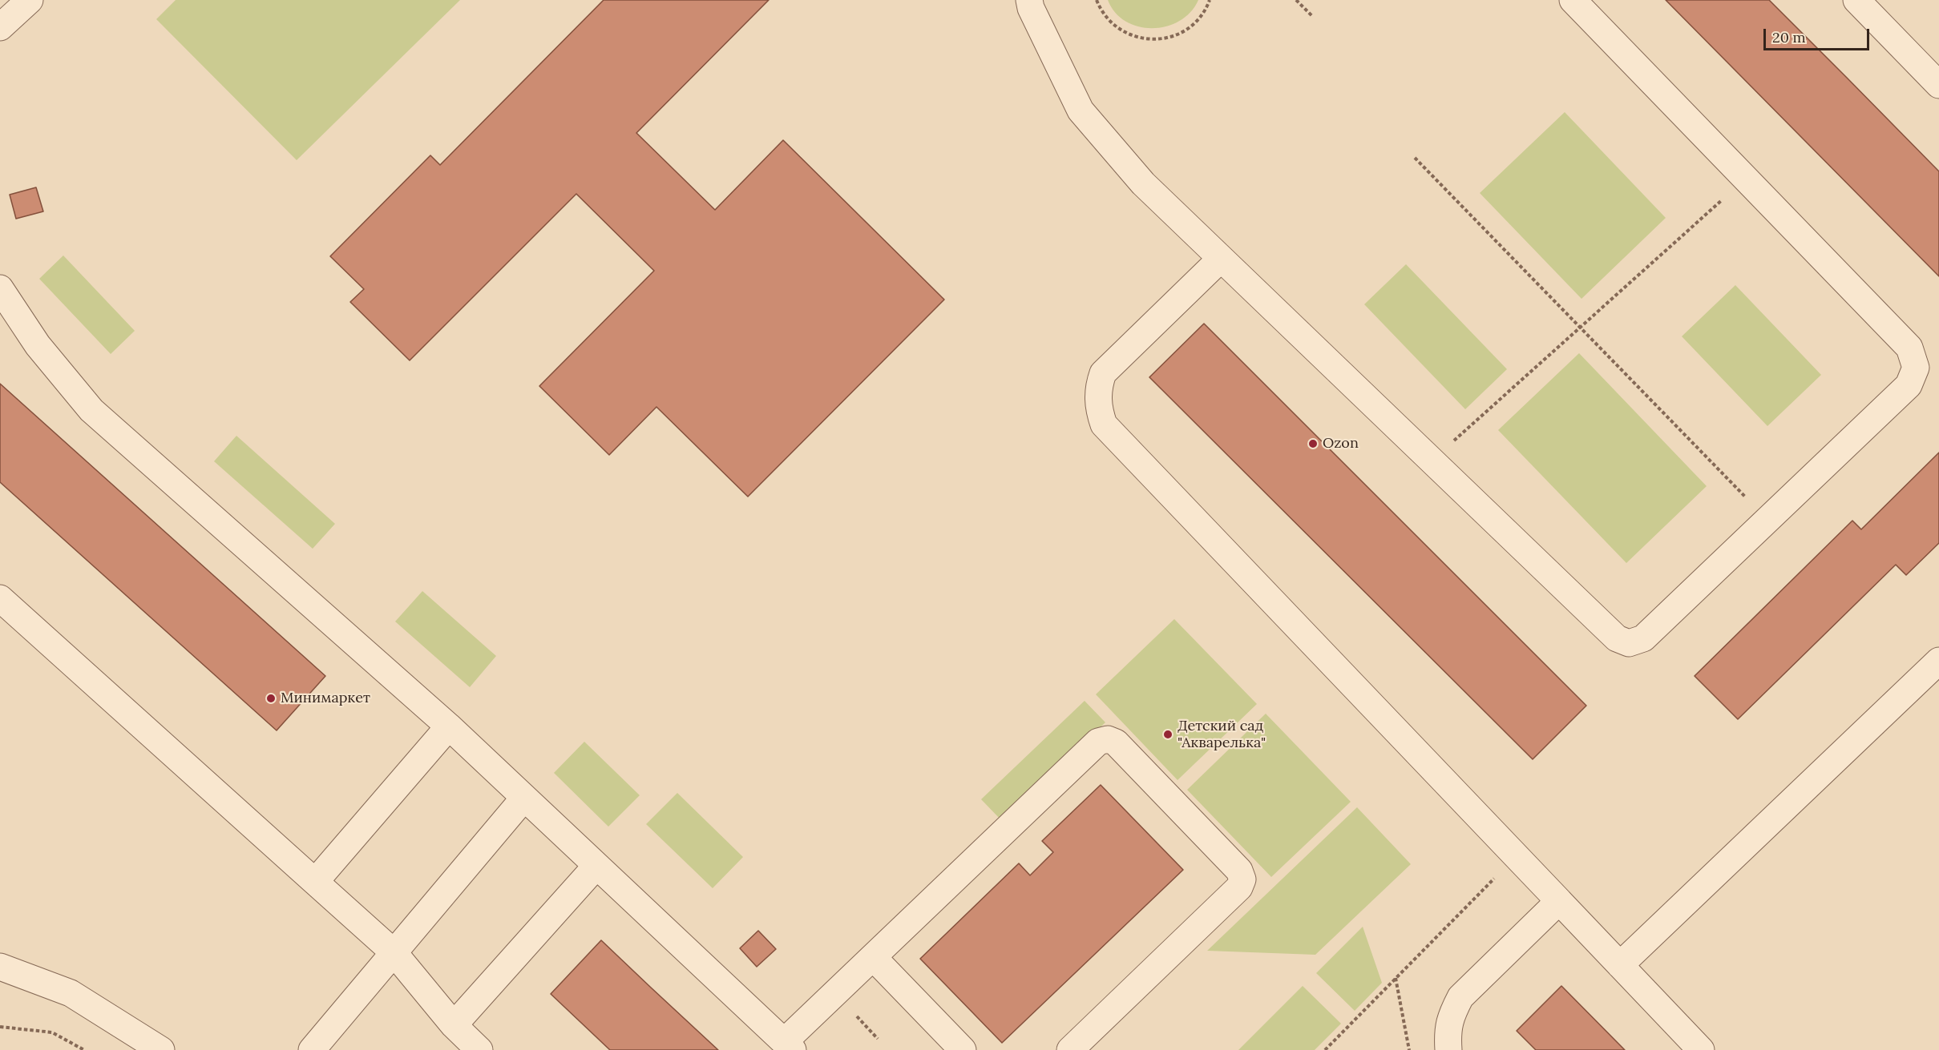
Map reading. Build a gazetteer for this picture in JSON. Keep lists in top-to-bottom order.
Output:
{
  "places": ["Ozon", "Минимаркет", "Детский сад \"Акварелька\""],
  "scale_bar": "20 m"
}
